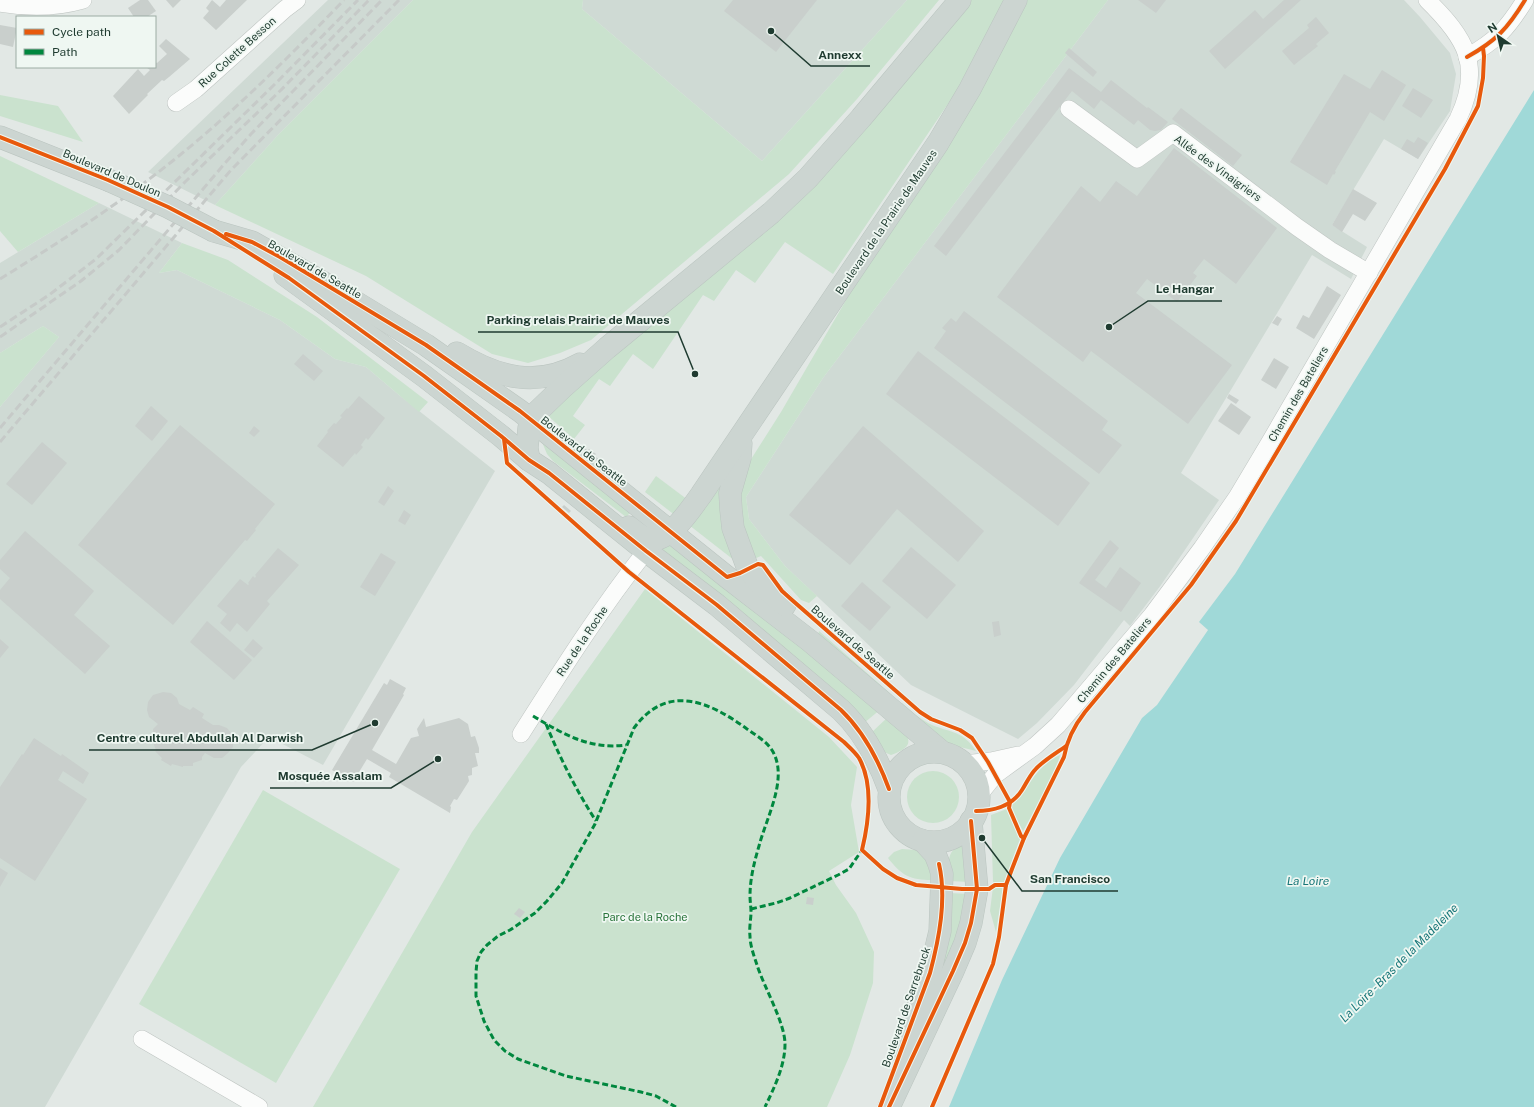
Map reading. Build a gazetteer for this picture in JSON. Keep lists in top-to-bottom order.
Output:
{
  "streets": {
    "main road": [
      "Boulevard de Doulon",
      "Boulevard de la Prairie de Mauves",
      "Boulevard de Seattle",
      "Boulevard de Sarrebruck"
    ],
    "street": [
      "Rue Colette Besson",
      "Allée des Vinaigriers",
      "Chemin des Bateliers",
      "Rue de la Roche"
    ]
  },
  "crossings": [
    ["Allée des Vinaigriers", "Chemin des Bateliers"],
    ["Boulevard de Doulon", "Boulevard de Seattle"],
    ["Boulevard de la Prairie de Mauves", "Boulevard de Seattle"],
    ["Boulevard de Seattle", "Chemin des Bateliers"],
    ["Boulevard de Seattle", "Rue de la Roche"],
    ["Boulevard de Seattle", "Boulevard de Sarrebruck"],
    ["Chemin des Bateliers", "Boulevard de Sarrebruck"]
  ],
  "water": ["La Loire", "La Loire - Bras de la Madeleine"],
  "parks": ["Parc de la Roche"],
  "places": [
    "Annexx",
    "Le Hangar",
    "Parking relais Prairie de Mauves",
    "Centre culturel Abdullah Al Darwish",
    "Mosquée Assalam",
    "San Francisco"
  ],
  "legend": ["Cycle path", "Path"],
  "north": "top left"
}
